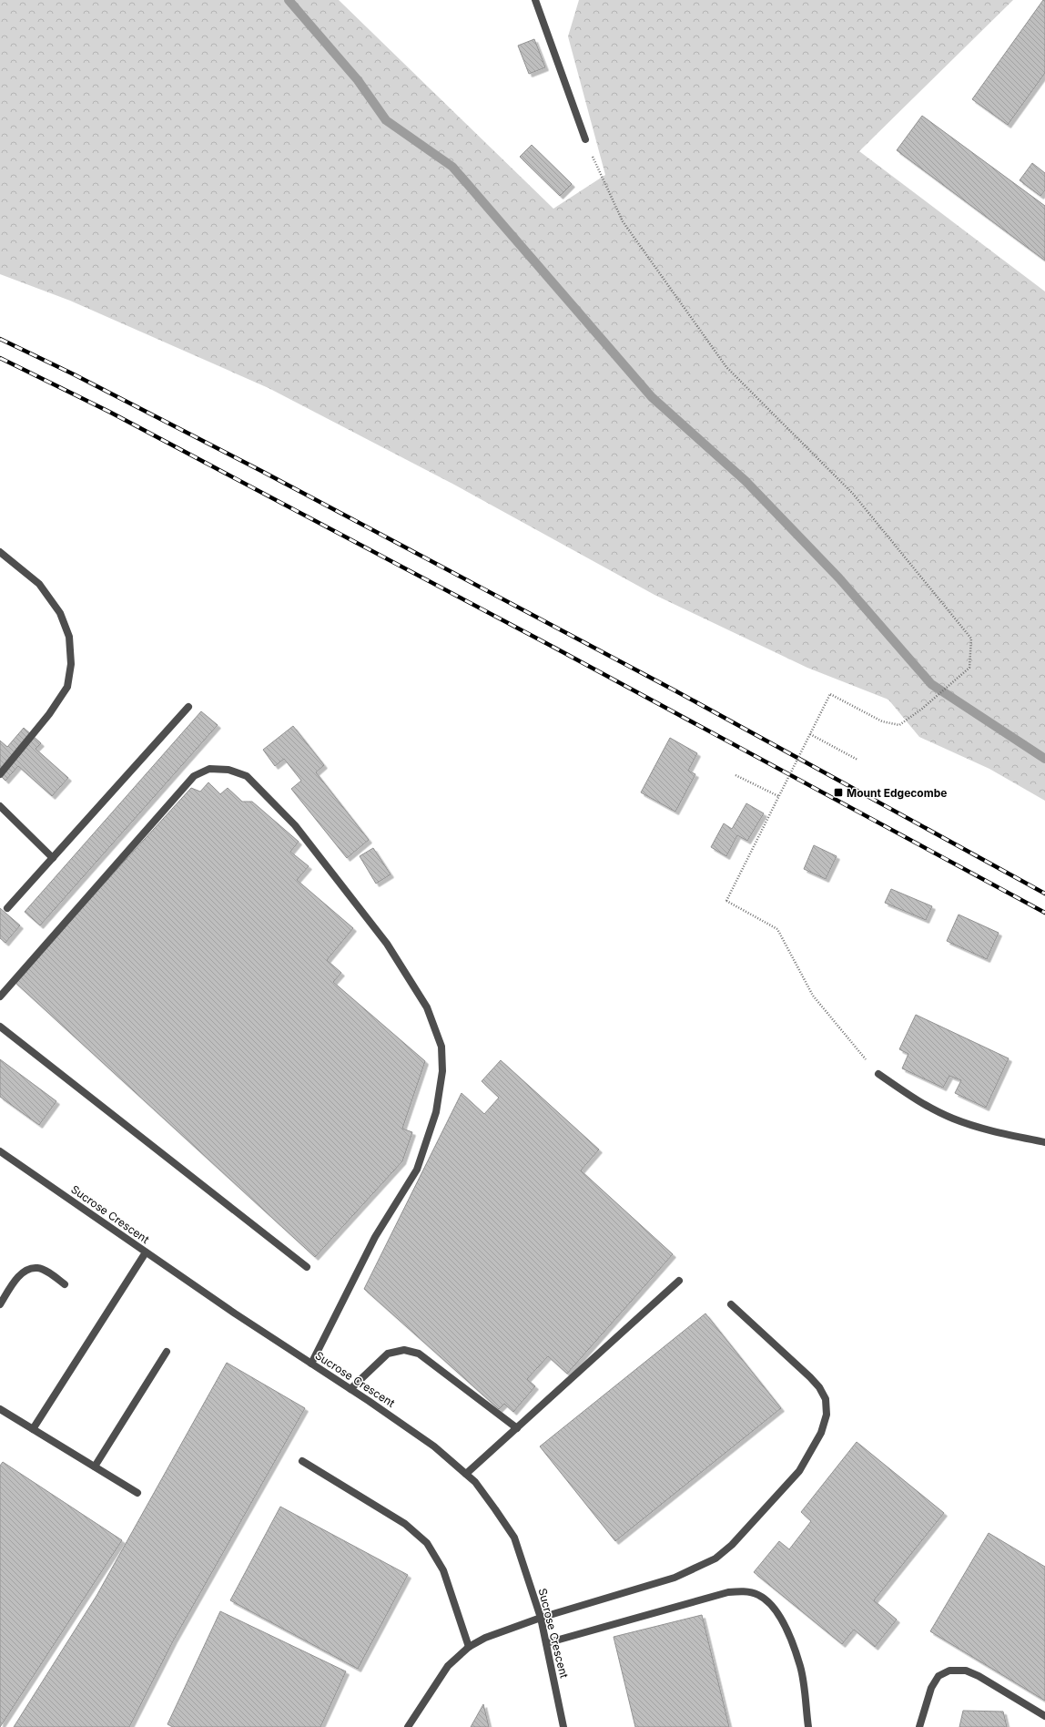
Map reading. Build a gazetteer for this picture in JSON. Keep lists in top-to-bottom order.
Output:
{
  "streets": {
    "lane": ["Sucrose Crescent"]
  },
  "places": {
    "transit": ["Mount Edgecombe"]
  }
}
